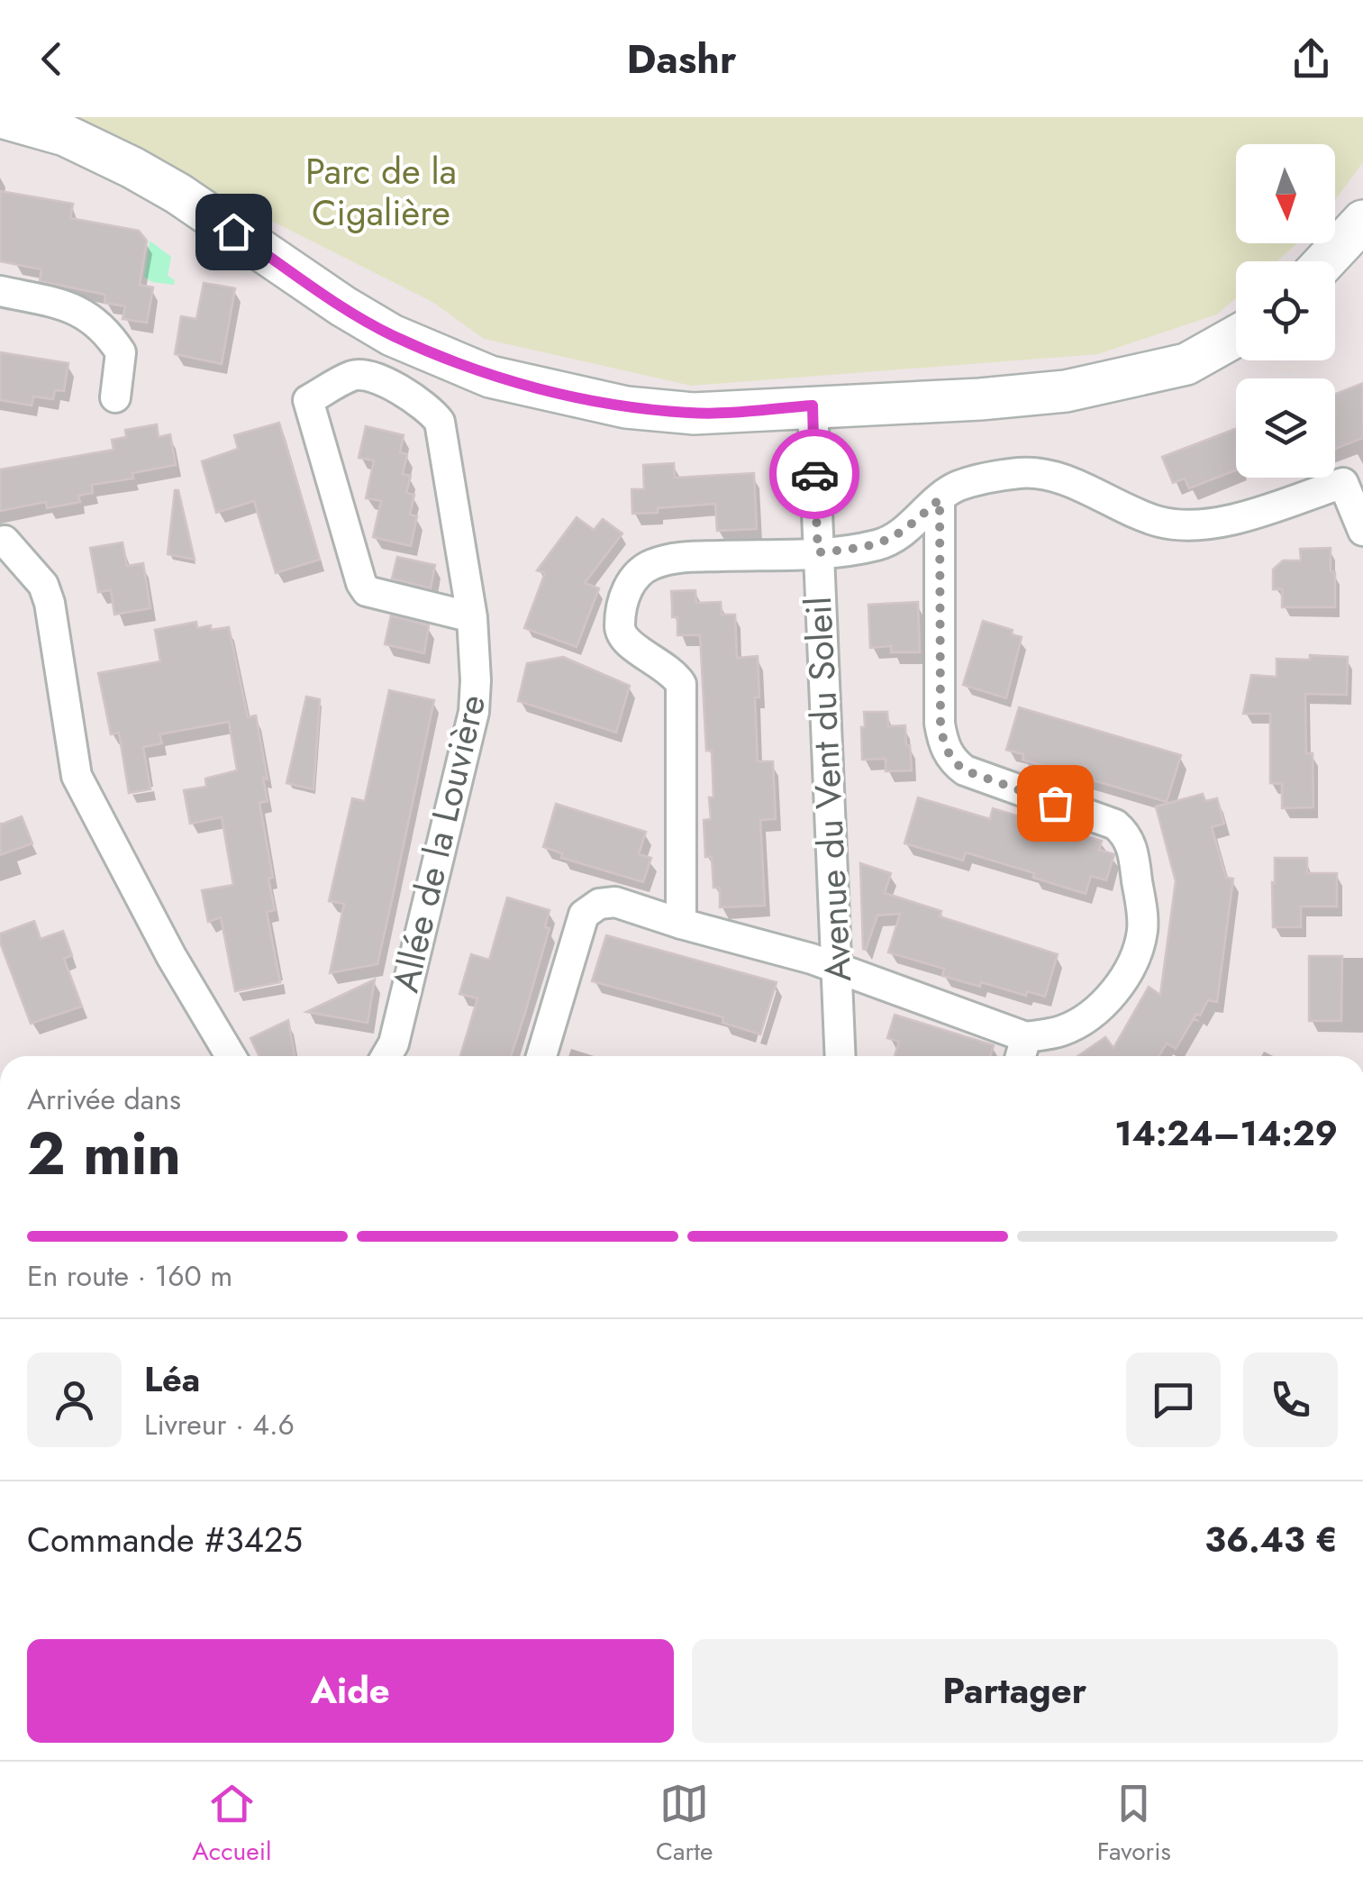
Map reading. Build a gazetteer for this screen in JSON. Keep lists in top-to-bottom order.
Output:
{
  "streets": {
    "street": ["Avenue du Vent du Soleil", "Allée de la Louvière"]
  },
  "parks": ["Parc de la Cigalière"],
  "north": "bottom",
  "page": {
    "header": "Dashr",
    "heading": ["2 min", "Arrivée dans", "14:24–14:29"],
    "panel": [
      "Léa",
      "Livreur · 4.6",
      "Commande #3425",
      "36.43 €"
    ],
    "bar": "En route · 160 m",
    "buttons": ["Aide", "Partager"],
    "tabs": ["Accueil", "Carte", "Favoris"]
  }
}
